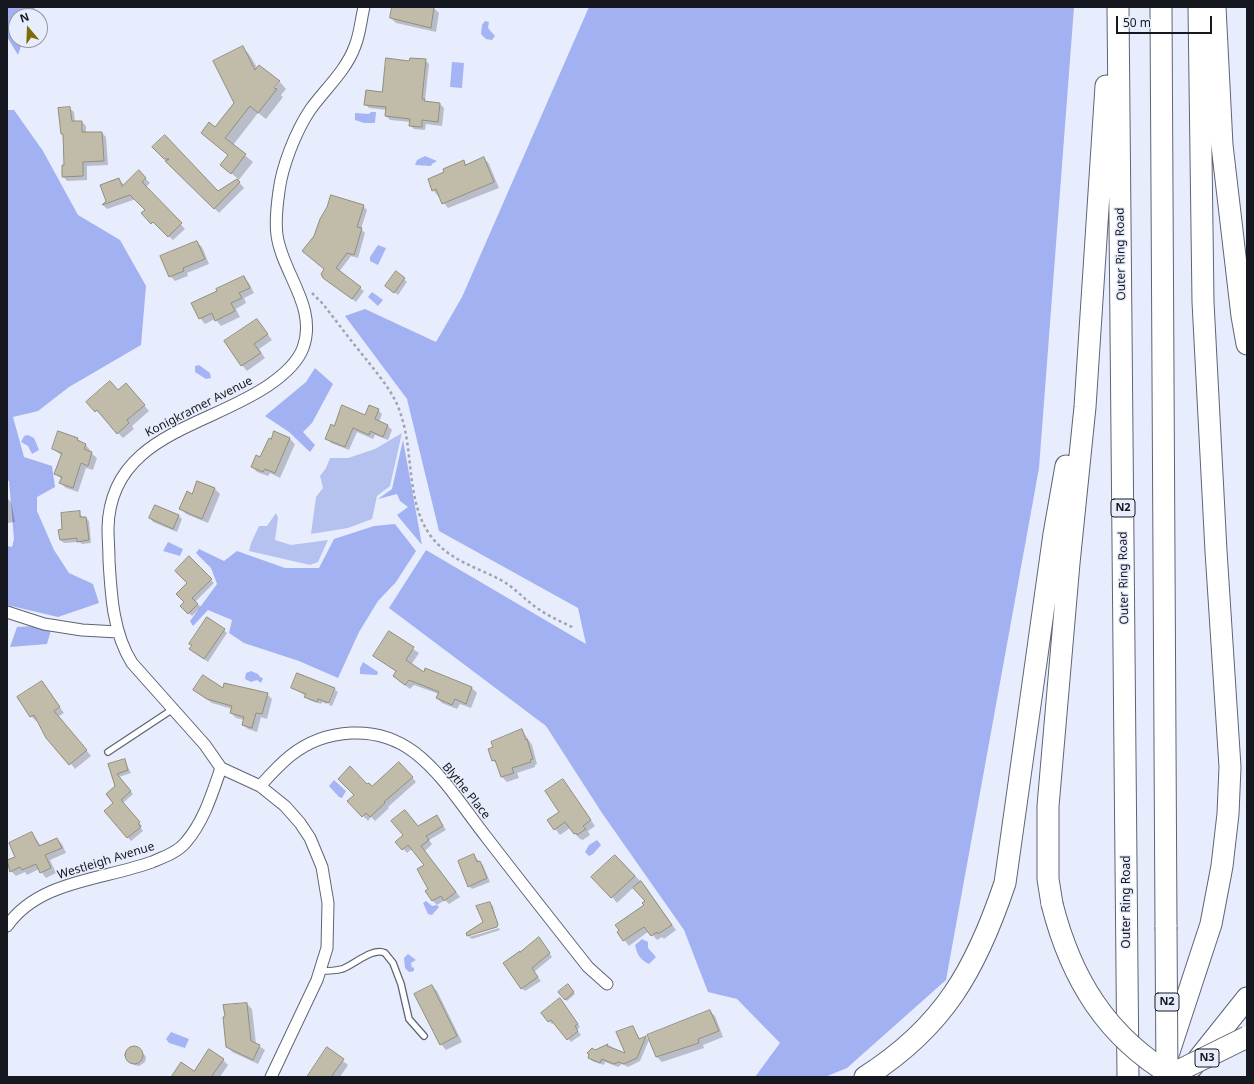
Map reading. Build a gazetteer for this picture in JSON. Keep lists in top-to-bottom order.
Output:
{
  "streets": {
    "highway": ["Outer Ring Road", "N2", "N3"],
    "street": ["Konigkramer Avenue", "Blythe Place", "Westleigh Avenue"]
  },
  "crossings": [
    ["Konigkramer Avenue", "Blythe Place"],
    ["Konigkramer Avenue", "Westleigh Avenue"],
    ["N2", "N3"]
  ],
  "scale_bar": "50 m",
  "north": "top"
}
